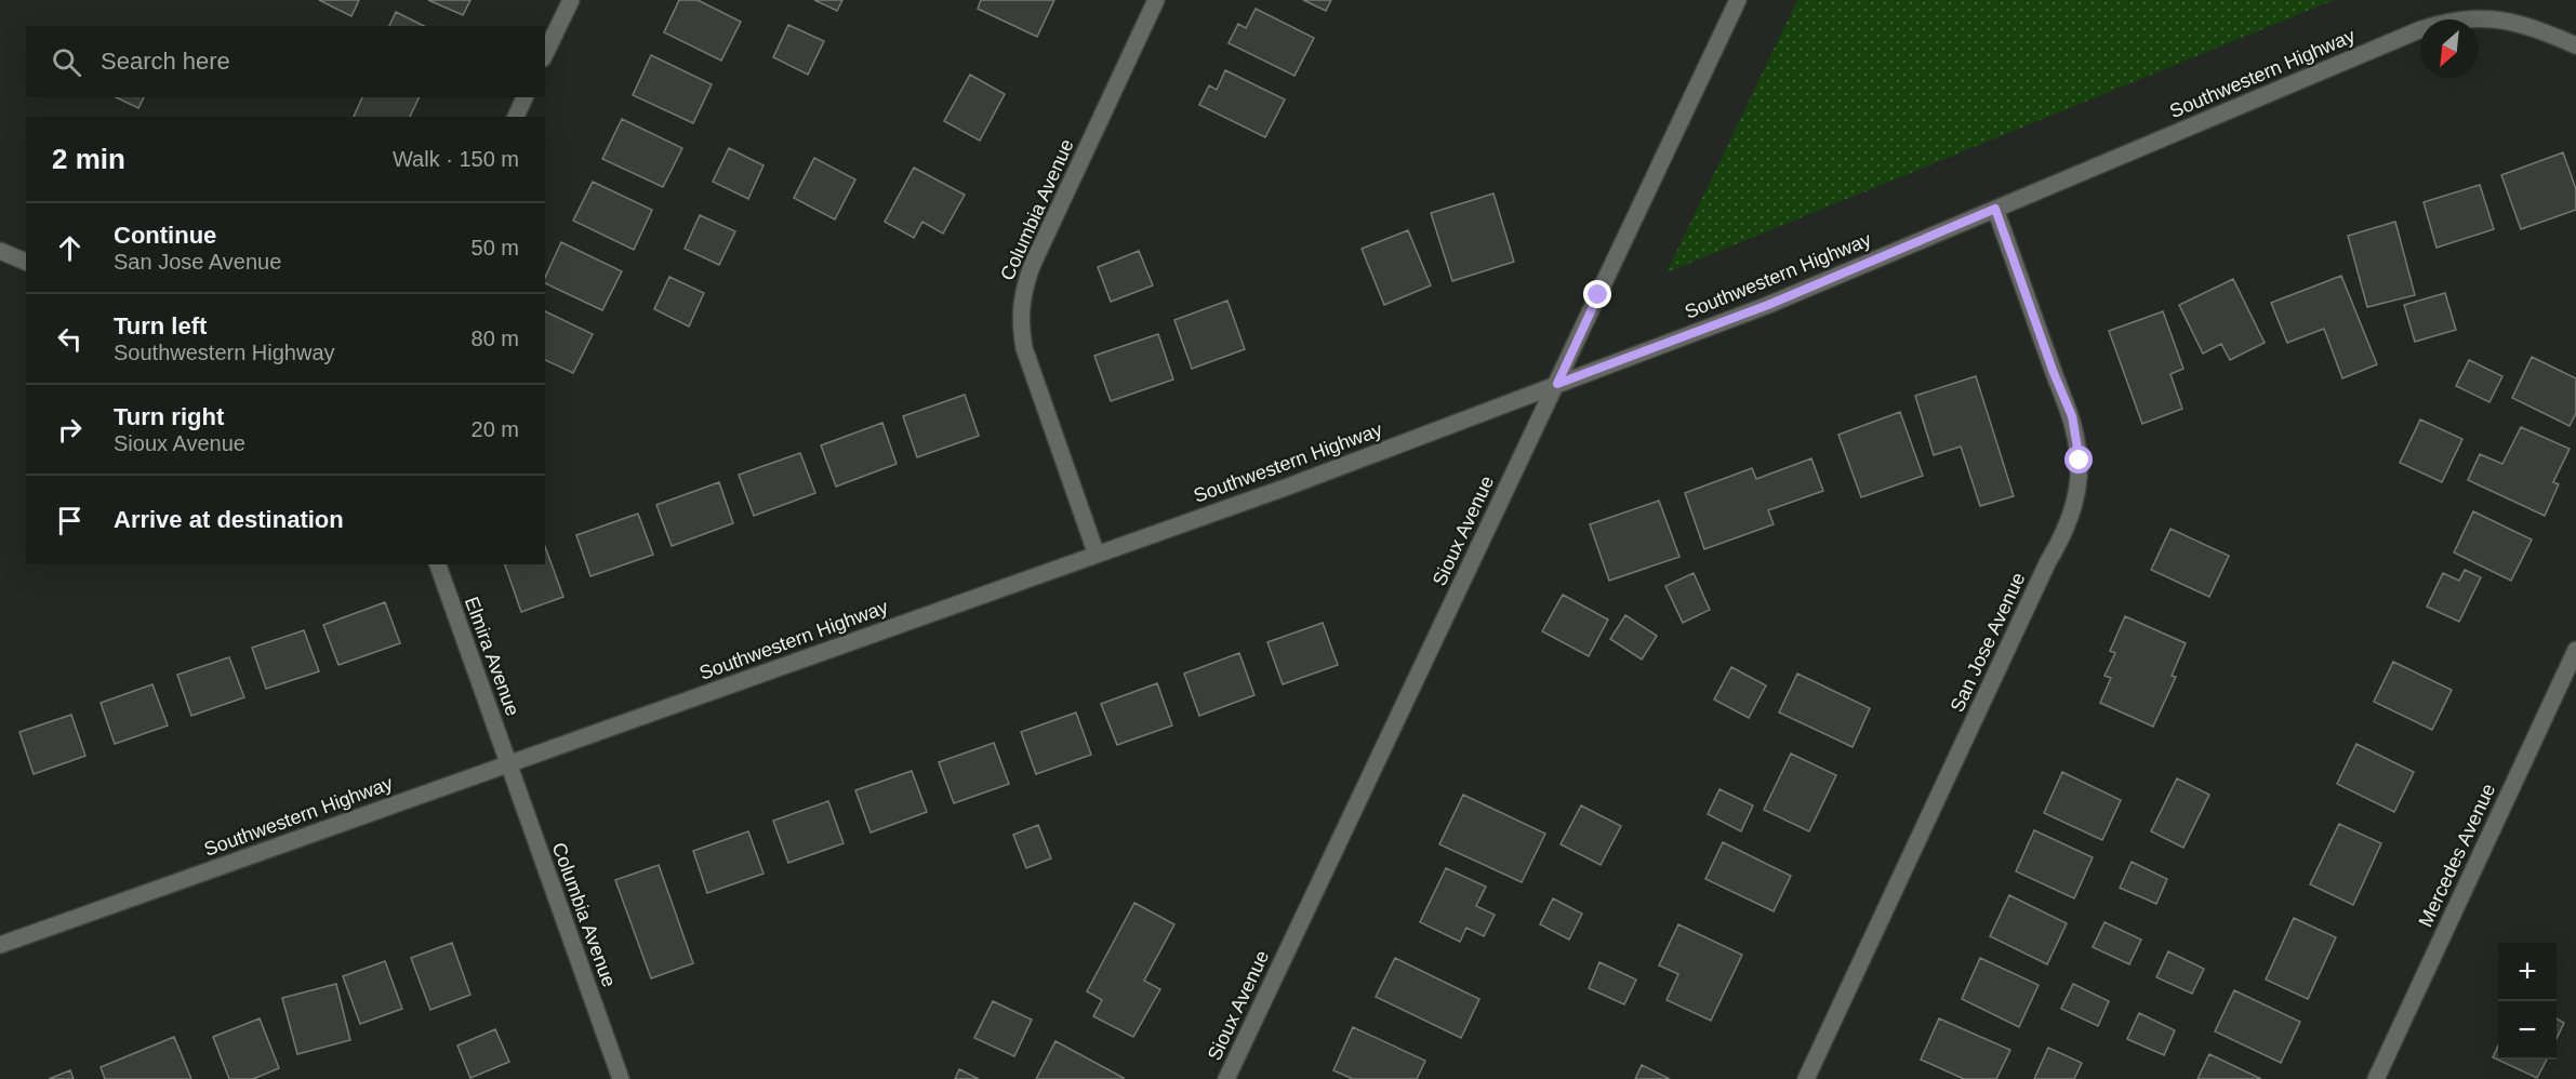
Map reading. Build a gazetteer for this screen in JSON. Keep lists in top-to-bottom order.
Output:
{
  "streets": {
    "street": [
      "Southwestern Highway",
      "Columbia Avenue",
      "Sioux Avenue",
      "San Jose Avenue",
      "Elmira Avenue",
      "Mercedes Avenue"
    ]
  },
  "crossings": [
    ["Southwestern Highway", "Columbia Avenue"],
    ["Southwestern Highway", "Sioux Avenue"],
    ["Southwestern Highway", "San Jose Avenue"],
    ["Southwestern Highway", "Elmira Avenue"],
    ["Columbia Avenue", "Elmira Avenue"]
  ],
  "north": "bottom left",
  "page": {
    "search": "Search here",
    "heading": ["2 min", "Walk · 150 m"],
    "list": [
      ["Continue", "San Jose Avenue", "50 m"],
      ["Turn left", "Southwestern Highway", "80 m"],
      ["Turn right", "Sioux Avenue", "20 m"],
      "Arrive at destination"
    ],
    "map_buttons": ["+", "−"]
  }
}
